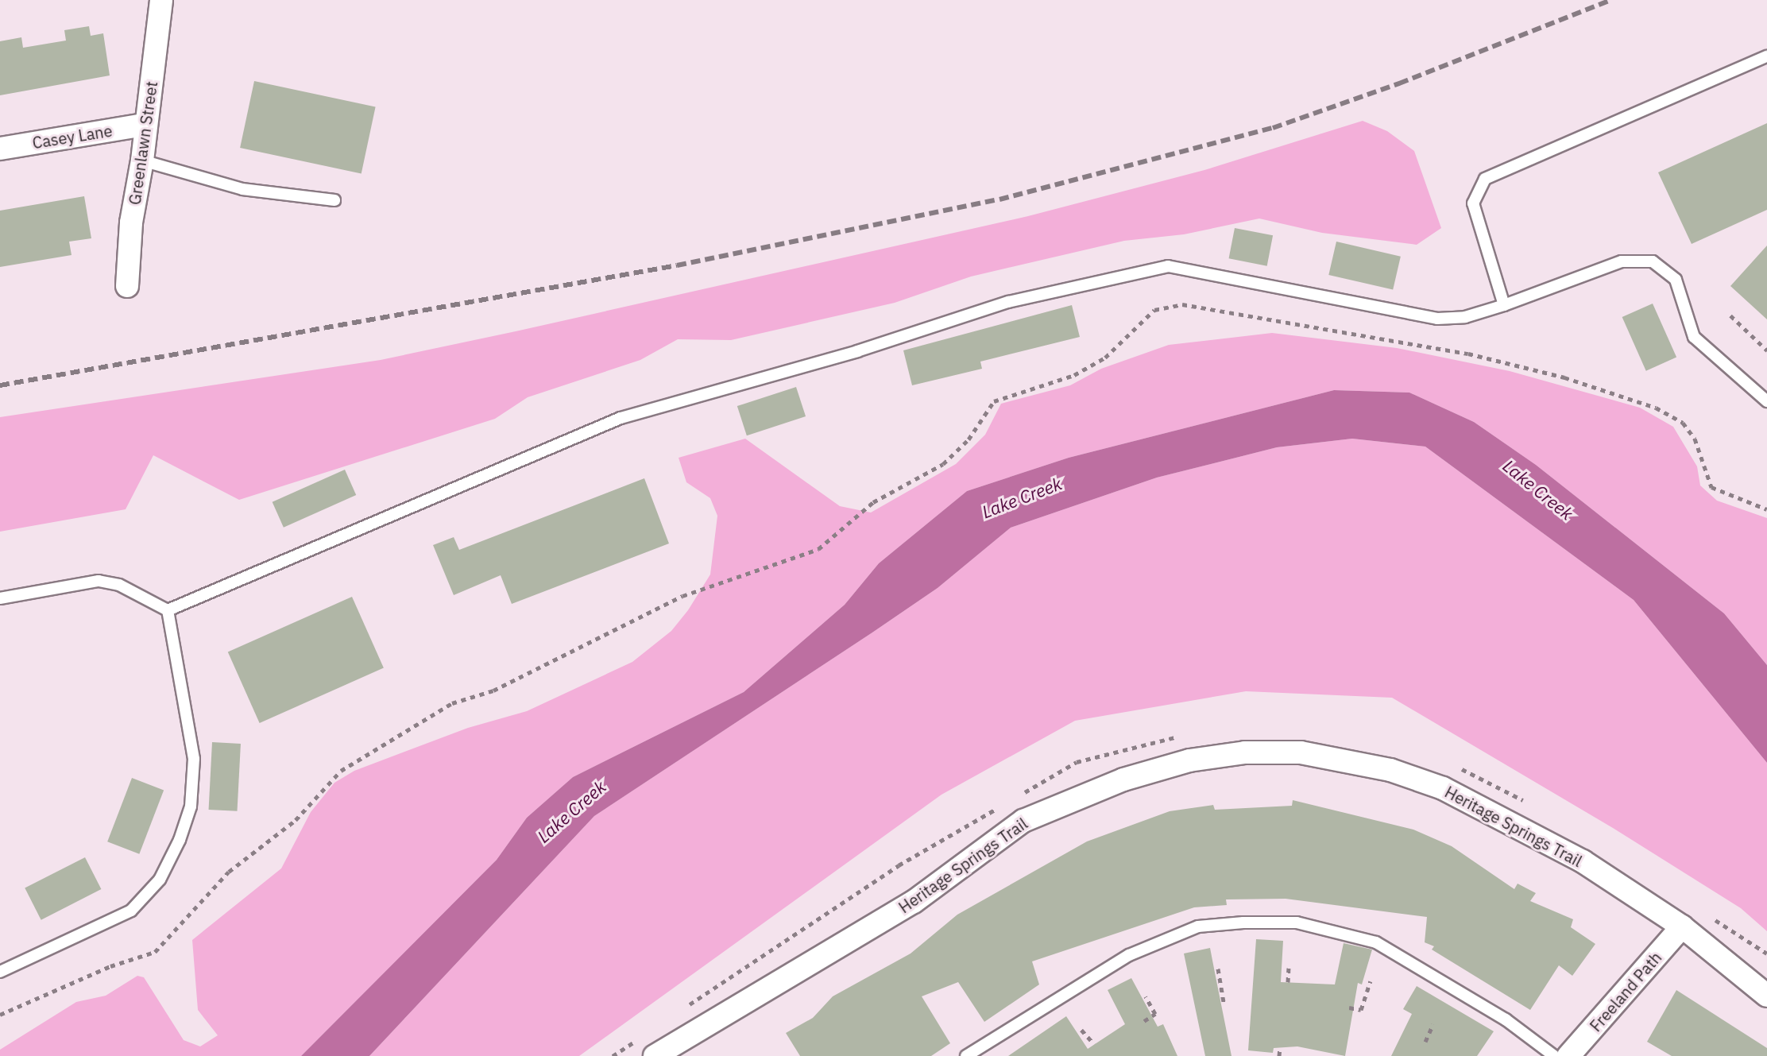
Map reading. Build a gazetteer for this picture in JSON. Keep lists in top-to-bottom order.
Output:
{
  "streets": {
    "street": [
      "Casey Lane",
      "Greenlawn Street",
      "Heritage Springs Trail",
      "Freeland Path"
    ]
  },
  "crossings": [
    ["Casey Lane", "Greenlawn Street"],
    ["Heritage Springs Trail", "Freeland Path"]
  ],
  "water": ["Lake Creek"]
}
